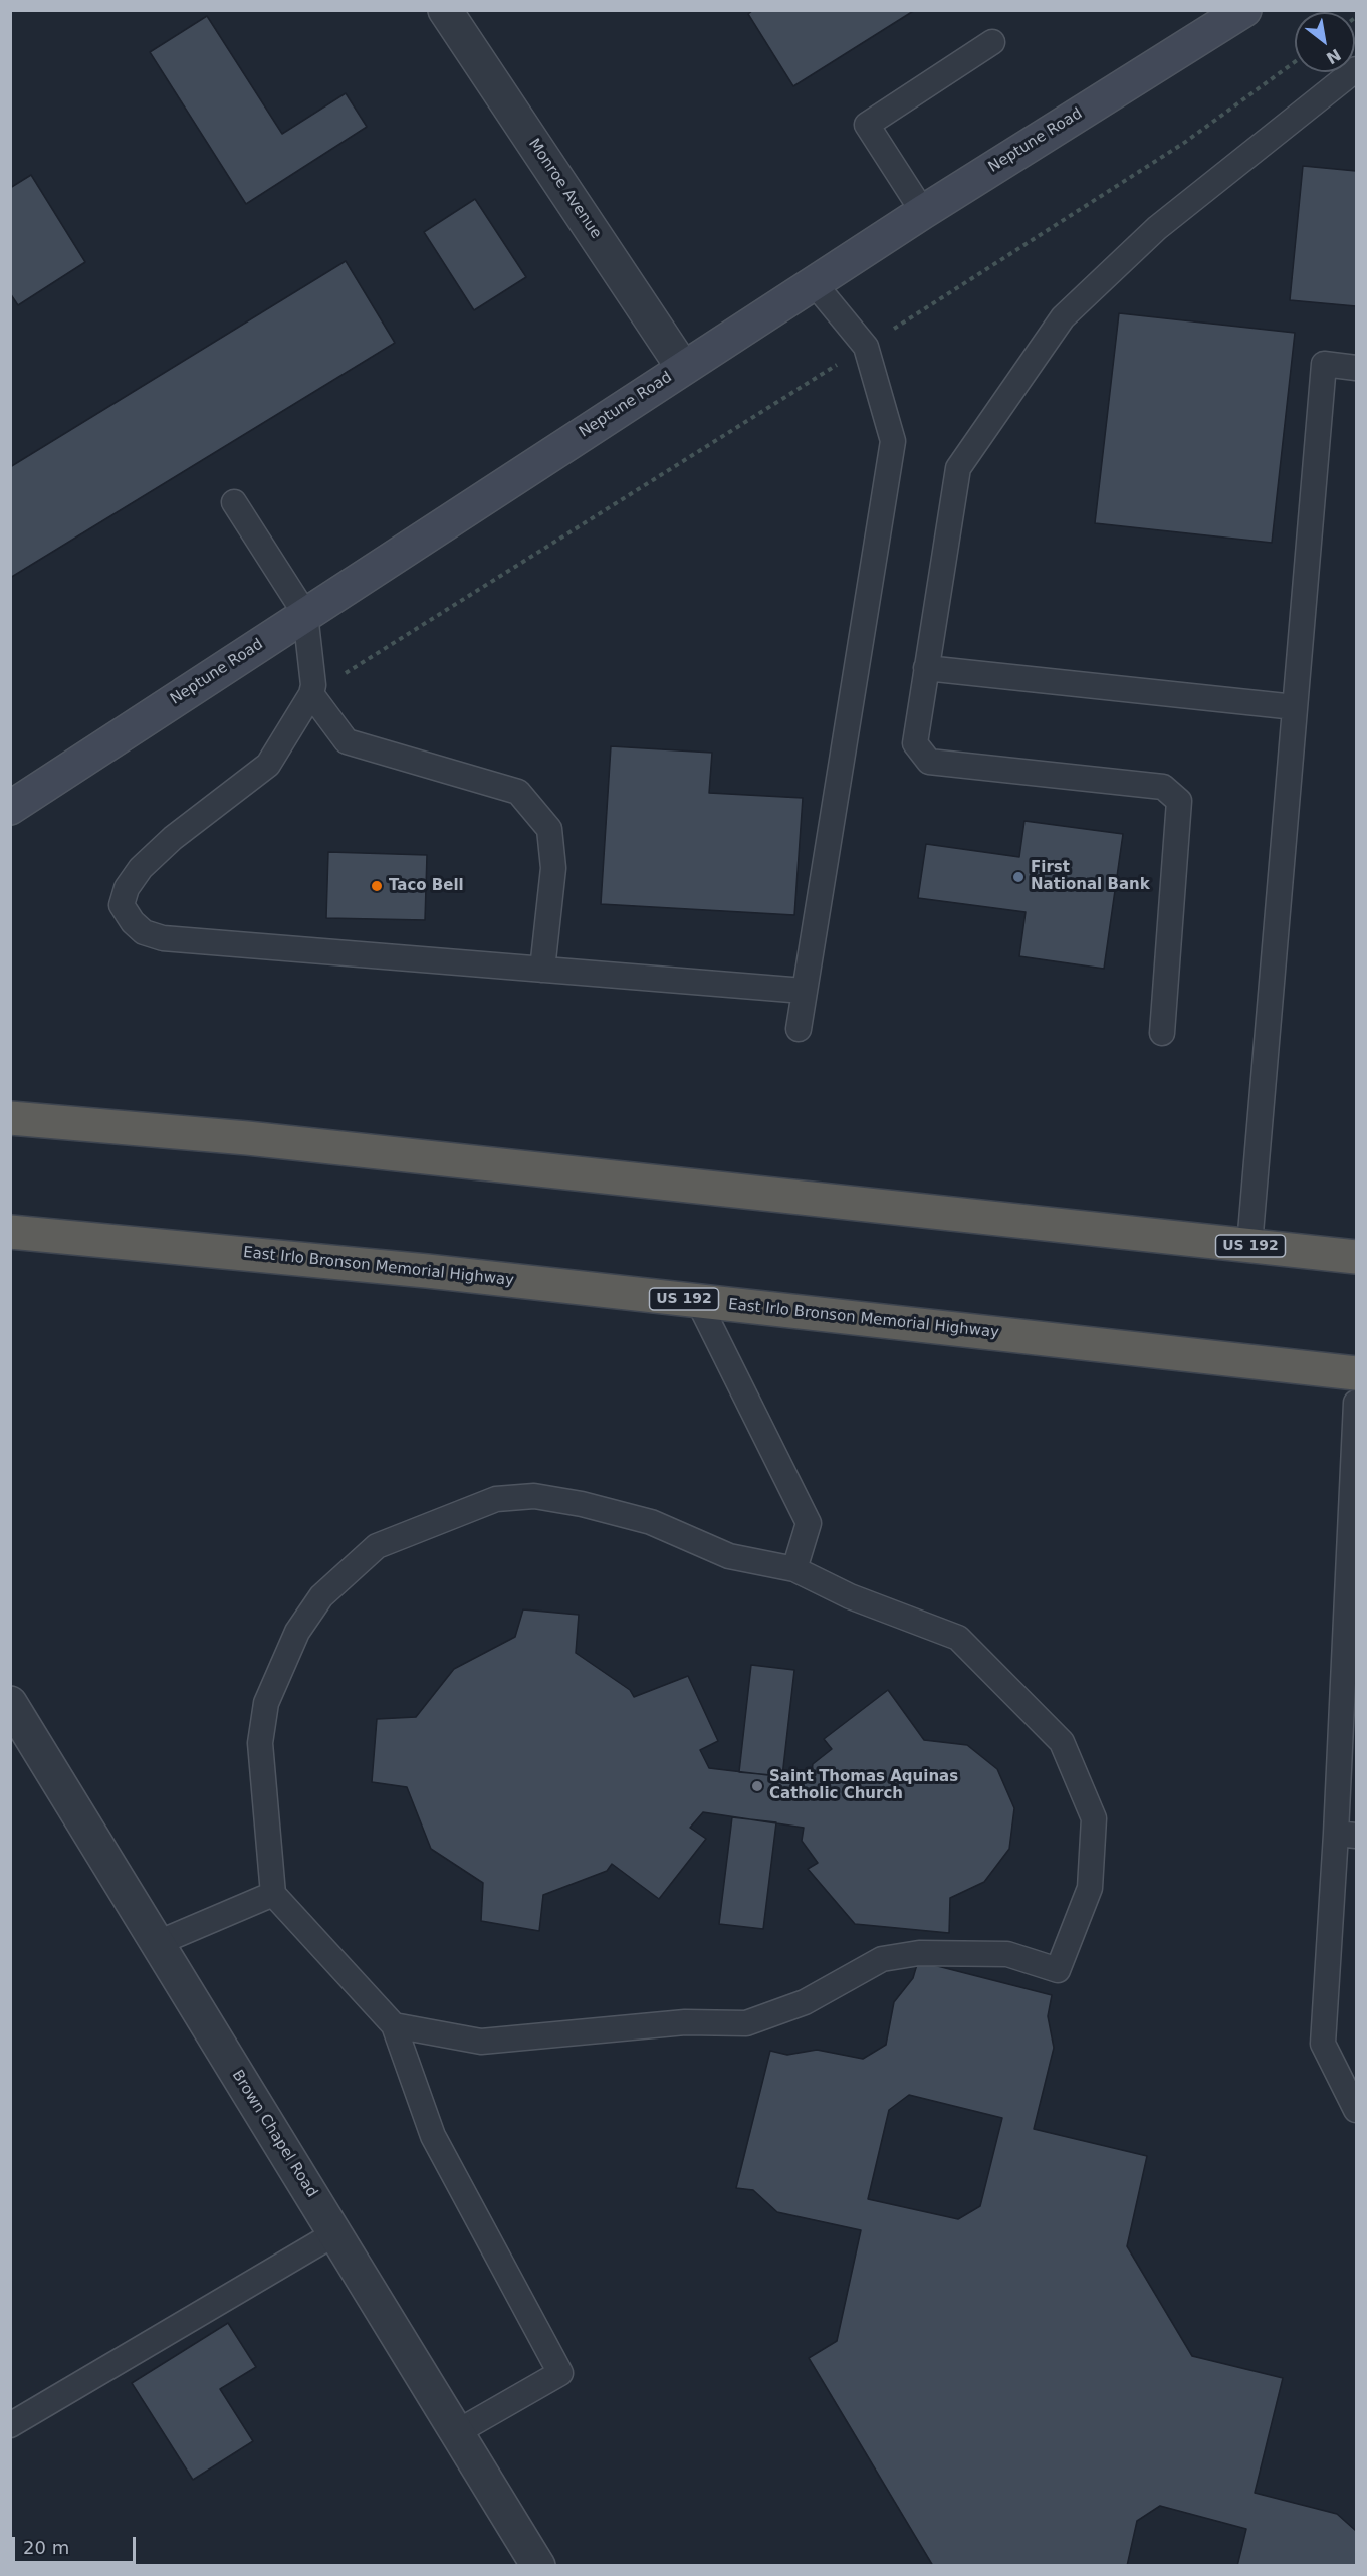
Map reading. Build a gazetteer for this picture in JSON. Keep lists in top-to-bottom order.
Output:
{
  "streets": {
    "highway": ["US 192", "East Irlo Bronson Memorial Highway"],
    "main road": ["Neptune Road"],
    "street": ["Monroe Avenue", "Brown Chapel Road"]
  },
  "crossings": [
    ["Neptune Road", "Monroe Avenue"]
  ],
  "places": ["First National Bank", "Taco Bell", "Saint Thomas Aquinas Catholic Church"],
  "scale_bar": "20 m",
  "north": "bottom right"
}
